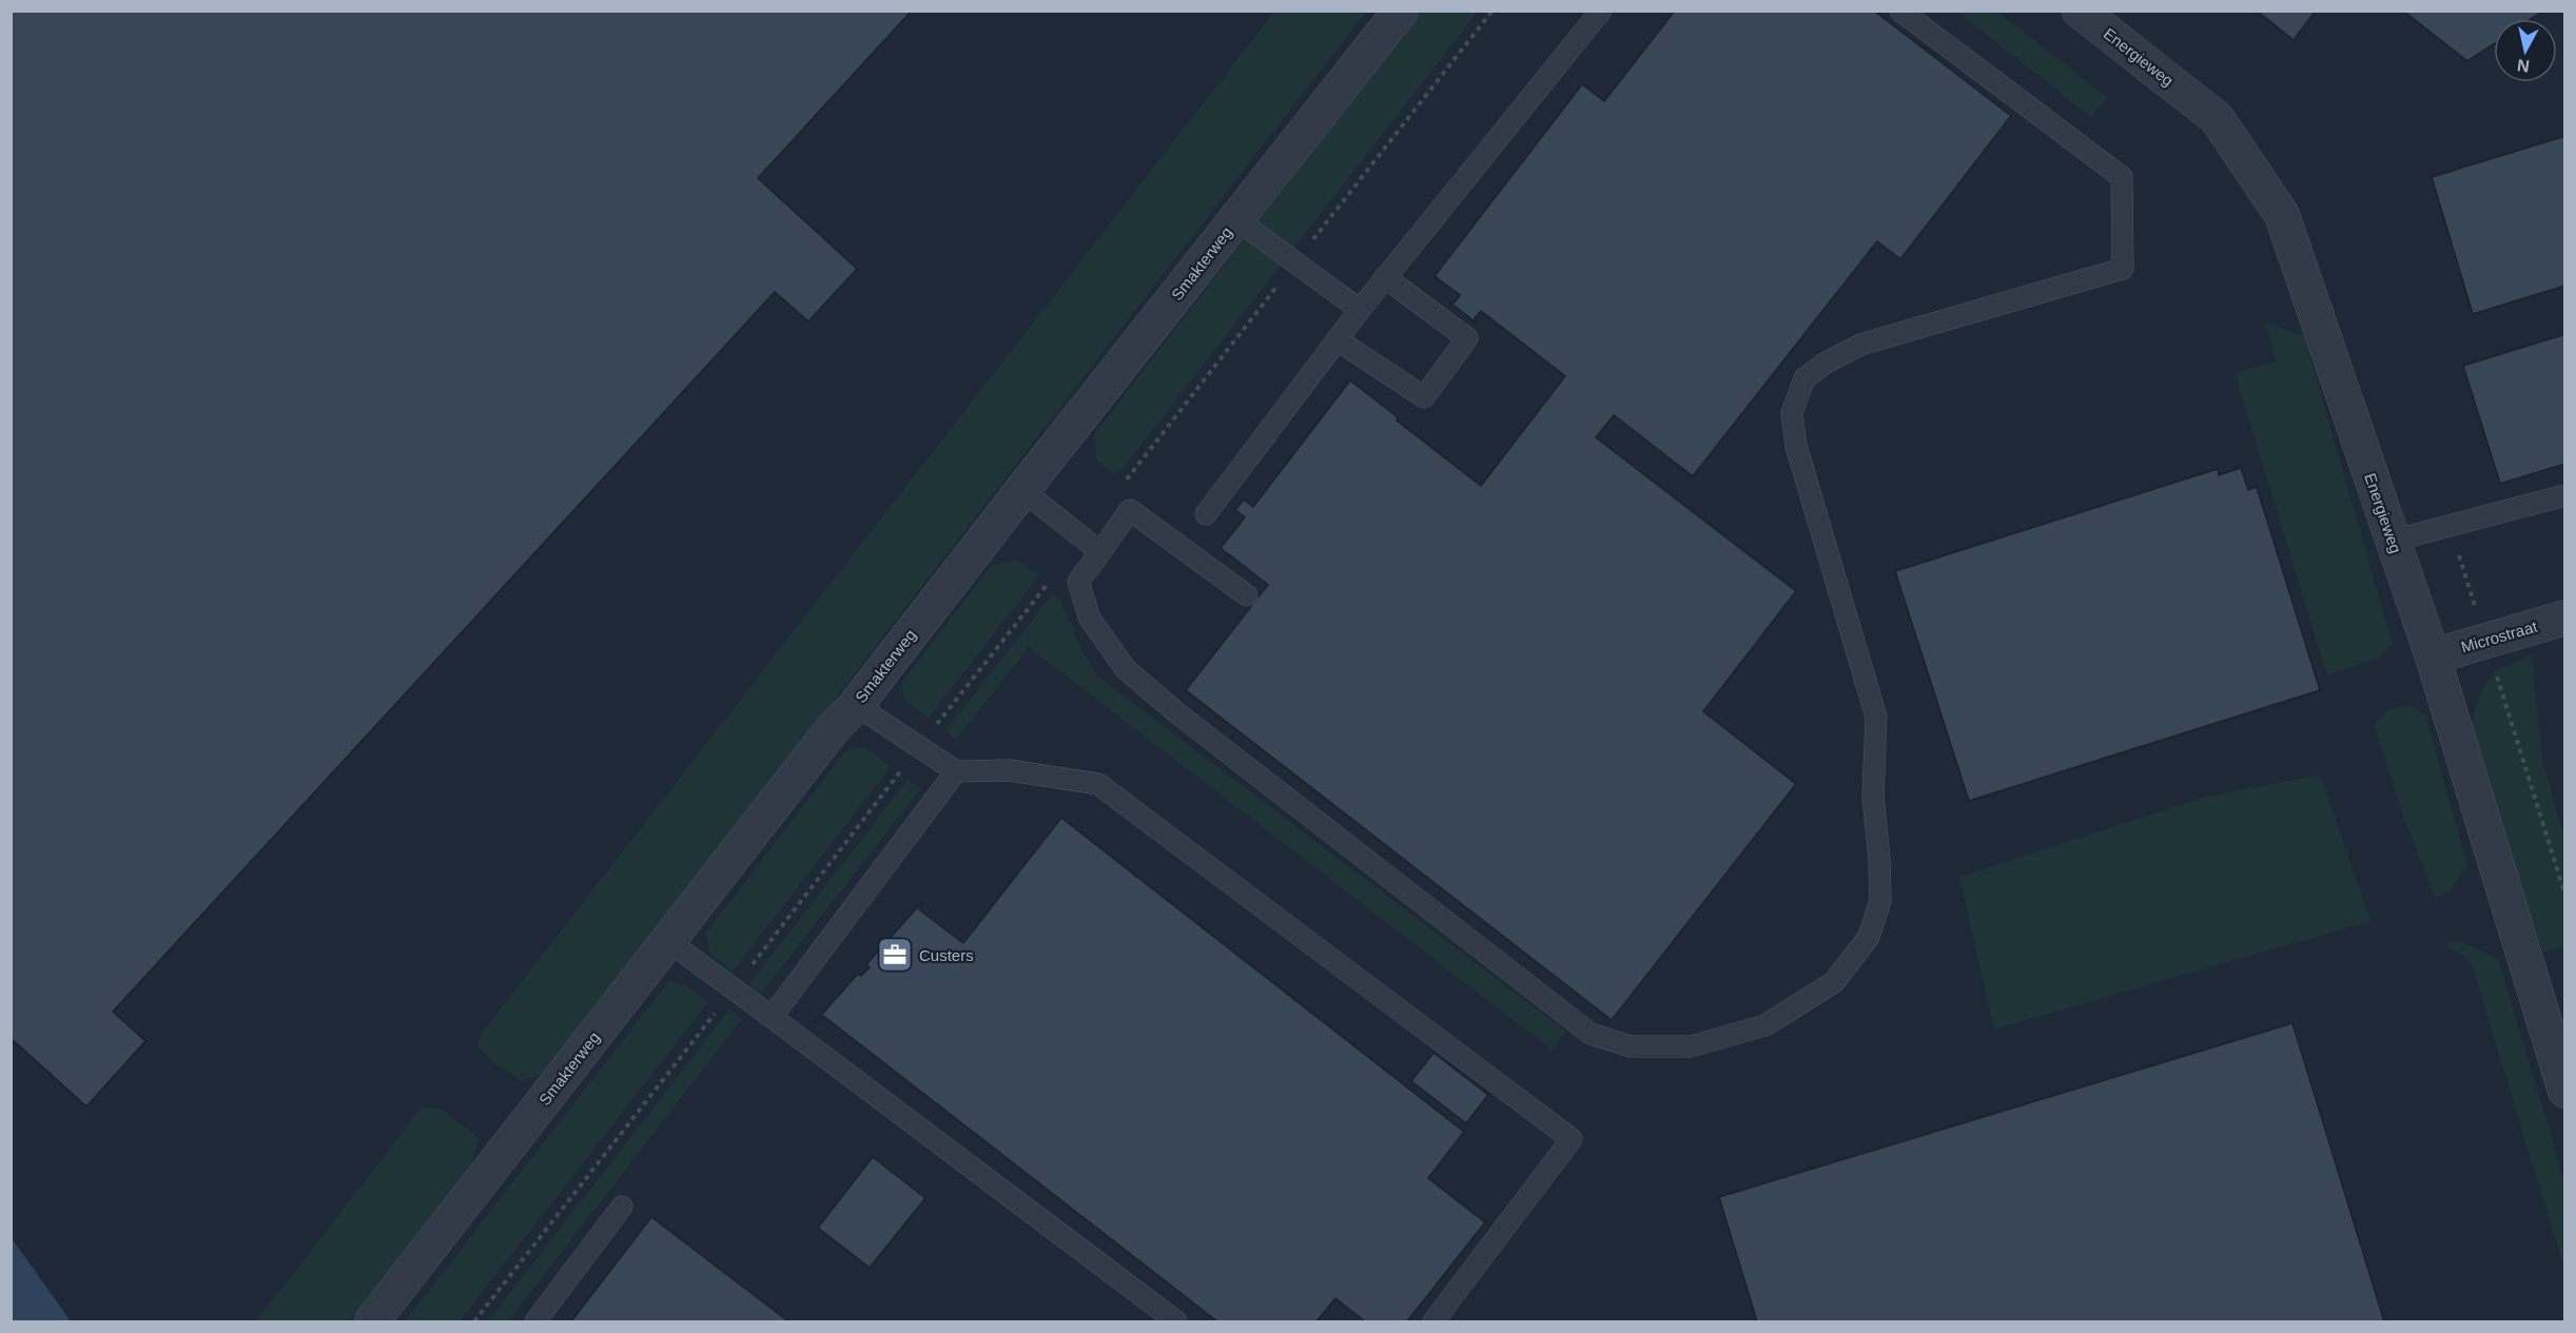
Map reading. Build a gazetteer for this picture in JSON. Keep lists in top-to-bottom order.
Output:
{
  "streets": {
    "street": ["Energieweg", "Smakterweg", "Microstraat"]
  },
  "crossings": [
    ["Energieweg", "Microstraat"]
  ],
  "places": {
    "office": ["Custers"]
  },
  "north": "bottom"
}
